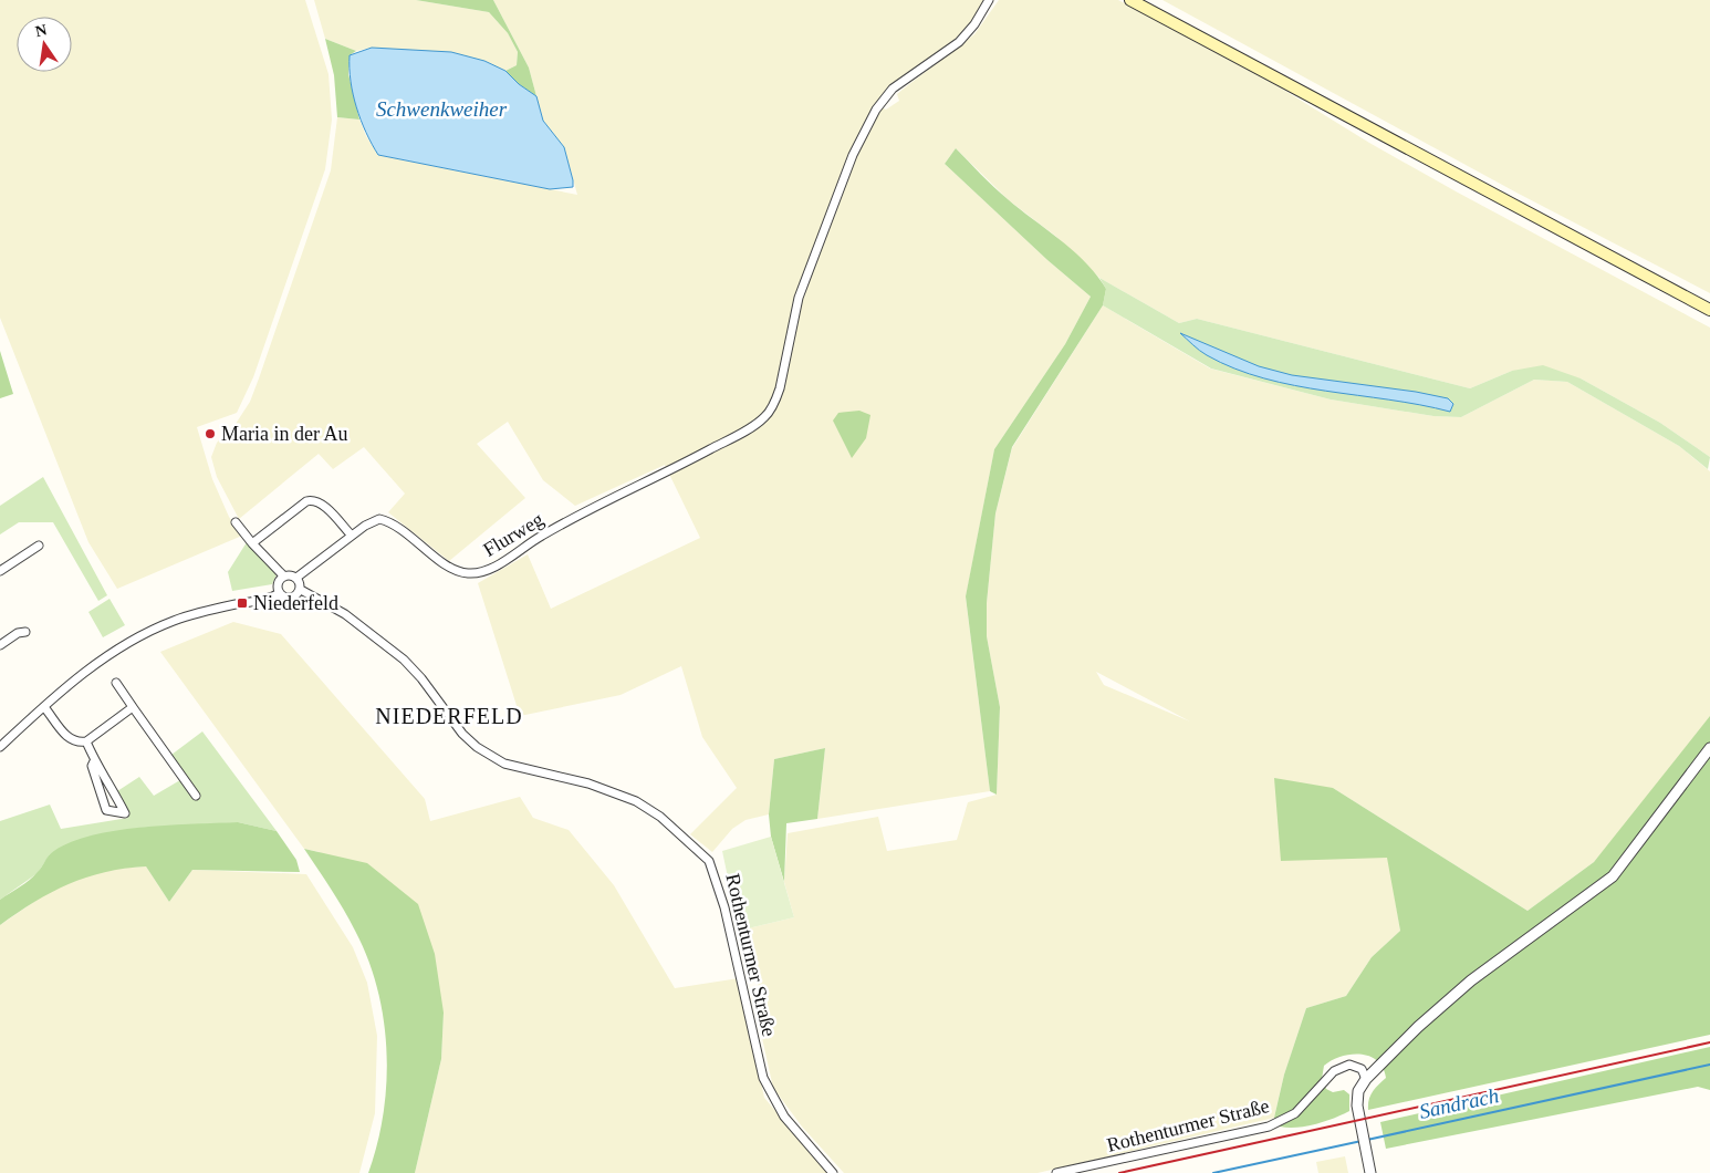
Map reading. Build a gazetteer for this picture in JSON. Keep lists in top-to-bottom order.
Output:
{
  "streets": {
    "street": ["Flurweg", "Rothenturmer Straße"]
  },
  "crossings": [
    ["Flurweg", "Rothenturmer Straße"]
  ],
  "districts": ["NIEDERFELD"],
  "water": ["Schwenkweiher", "Sandrach"],
  "places": {
    "other": ["Maria in der Au"],
    "transit": ["Niederfeld"]
  },
  "north": "top"
}
